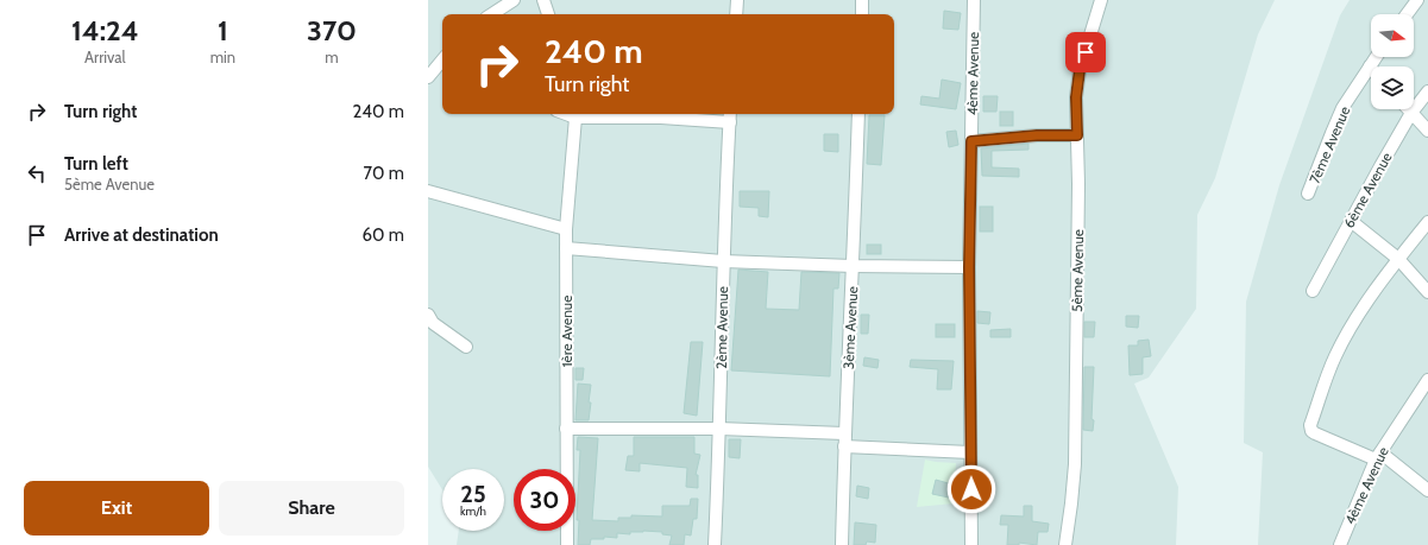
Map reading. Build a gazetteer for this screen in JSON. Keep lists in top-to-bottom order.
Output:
{
  "streets": {
    "street": [
      "4ème Avenue",
      "7ème Avenue",
      "6ème Avenue",
      "5ème Avenue",
      "2ème Avenue",
      "3ème Avenue",
      "1ère Avenue"
    ]
  },
  "north": "right",
  "page": {
    "eta": [
      "14:24",
      "Arrival",
      "1",
      "min",
      "370",
      "m"
    ],
    "turn": ["240 m", "Turn right"],
    "list": [
      {
        "name": "Turn right",
        "value": "240 m"
      },
      {
        "name": "Turn left",
        "note": "5ème Avenue",
        "value": "70 m"
      },
      {
        "name": "Arrive at destination",
        "value": "60 m"
      }
    ],
    "speed": "25 km/h",
    "limit": "30",
    "buttons": ["Exit", "Share"]
  }
}
